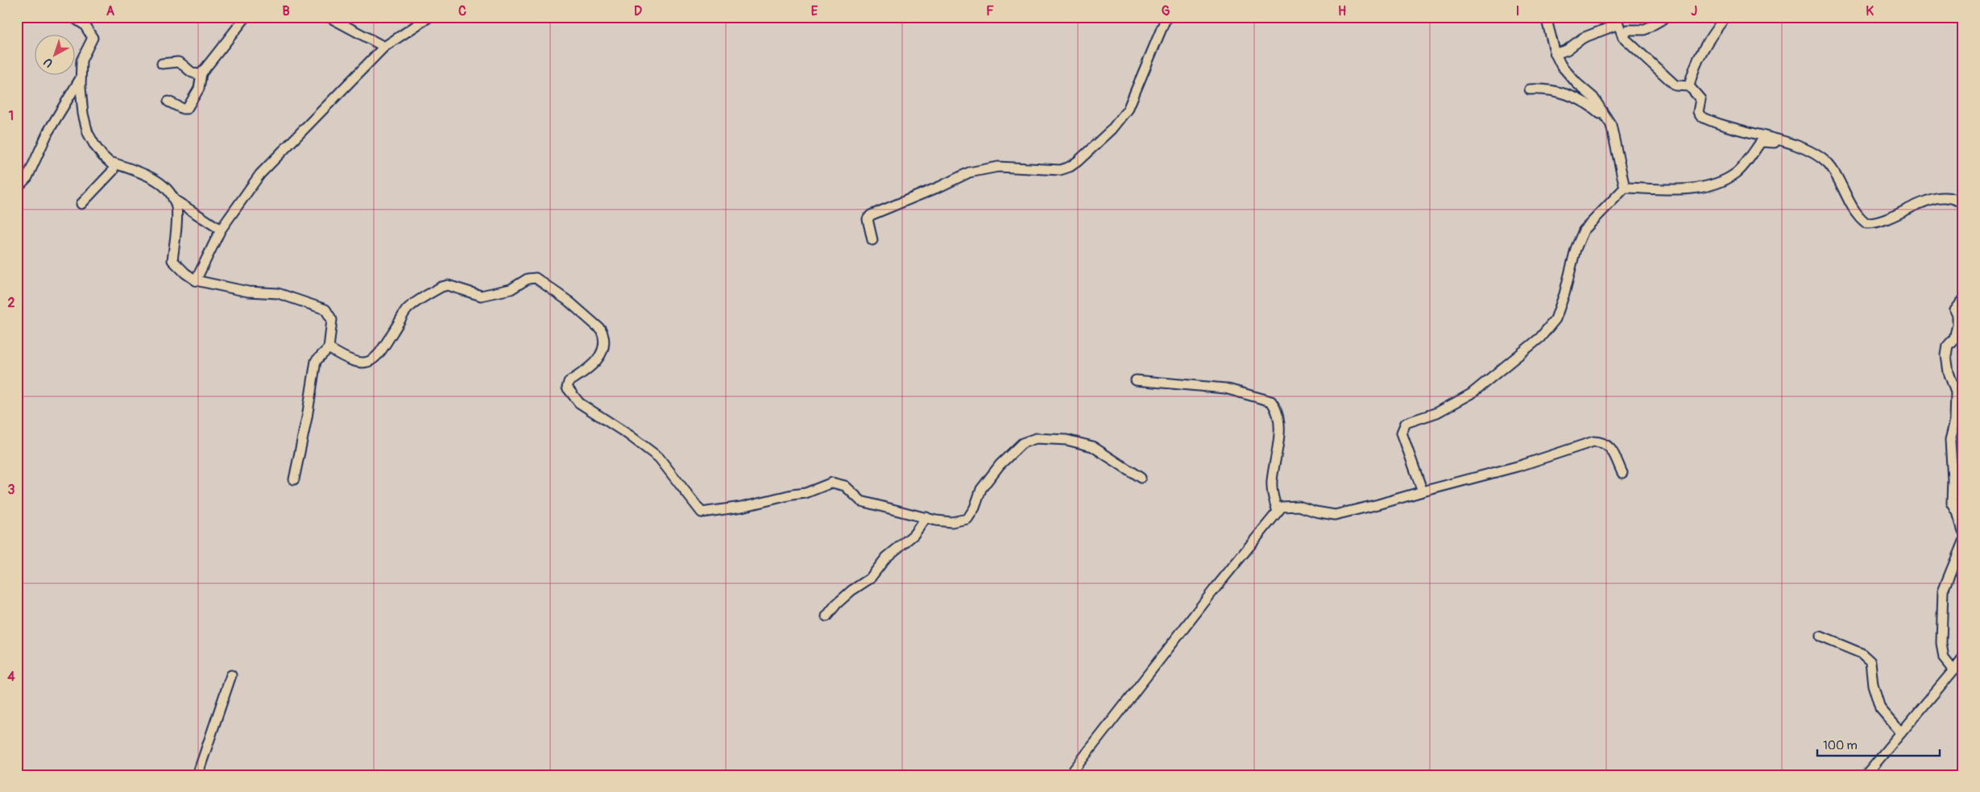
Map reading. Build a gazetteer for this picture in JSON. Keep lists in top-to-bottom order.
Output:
{
  "scale_bar": "100 m",
  "north": "bottom left",
  "grid": {
    "columns": [
      "A",
      "B",
      "C",
      "D",
      "E",
      "F",
      "G",
      "H",
      "I",
      "J",
      "K"
    ],
    "rows": [
      "1",
      "2",
      "3",
      "4"
    ]
  }
}
